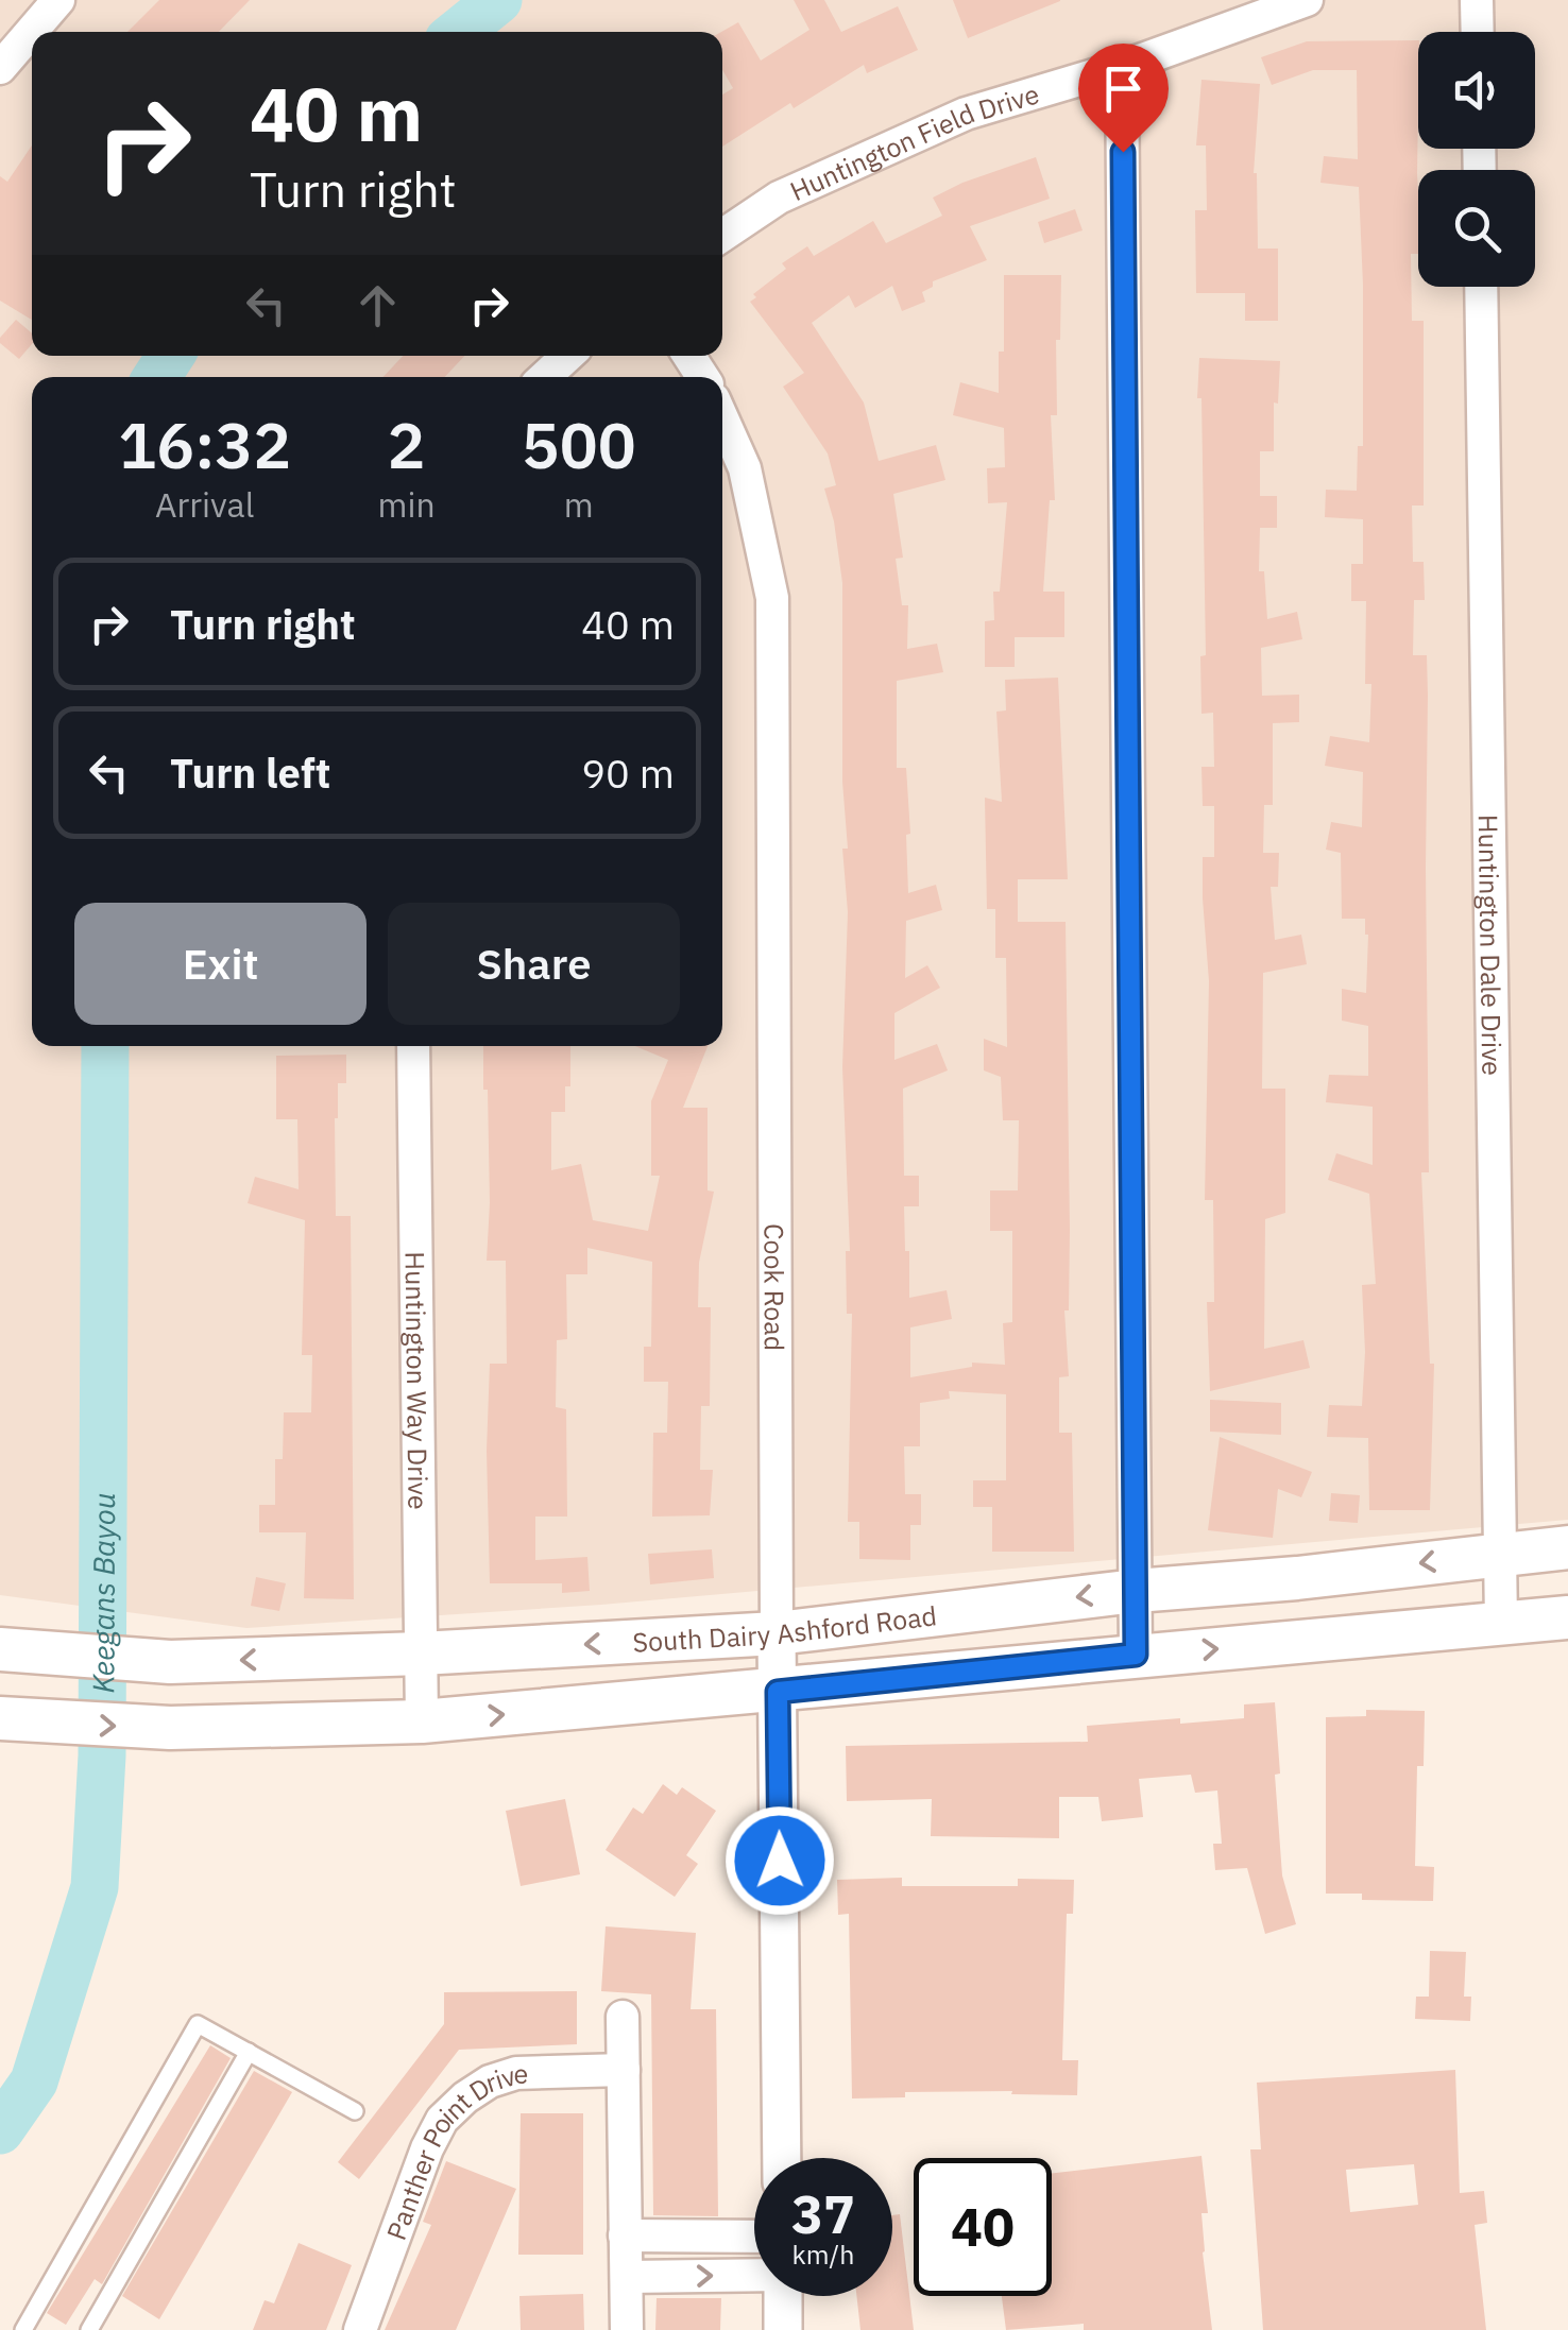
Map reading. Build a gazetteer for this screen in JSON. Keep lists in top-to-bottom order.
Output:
{
  "streets": {
    "main road": ["South Dairy Ashford Road"],
    "street": [
      "Huntington Field Drive",
      "Huntington Dale Drive",
      "Cook Road",
      "Huntington Way Drive",
      "Panther Point Drive"
    ]
  },
  "crossings": [
    ["Huntington Dale Drive", "South Dairy Ashford Road"],
    ["Cook Road", "South Dairy Ashford Road"],
    ["Huntington Way Drive", "South Dairy Ashford Road"]
  ],
  "water": ["Keegans Bayou"],
  "page": {
    "turn": ["40 m", "Turn right"],
    "eta": [
      "16:32",
      "Arrival",
      "2",
      "min",
      "500",
      "m"
    ],
    "list": [
      {
        "name": "Turn right",
        "value": "40 m"
      },
      {
        "name": "Turn left",
        "value": "90 m"
      }
    ],
    "buttons": ["Exit", "Share"],
    "speed": "37 km/h",
    "limit": "40"
  }
}
